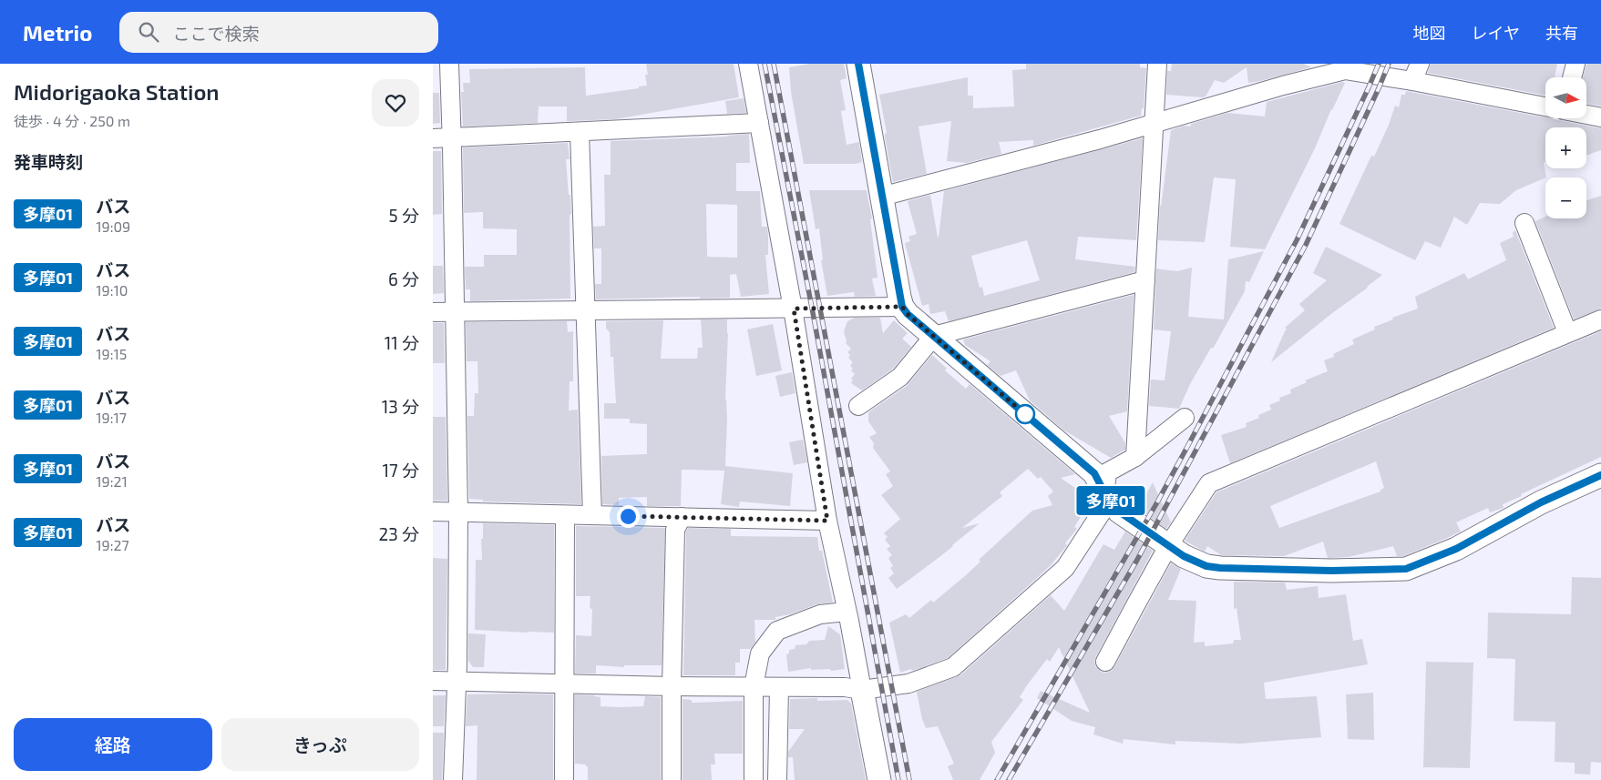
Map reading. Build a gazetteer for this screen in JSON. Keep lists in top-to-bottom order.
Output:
{
  "lines": ["bus line 多摩01"],
  "north": "right",
  "page": {
    "header": "Metrio",
    "search": "ここで検索",
    "nav": ["地図", "レイヤ", "共有"],
    "heading": [
      ["Midorigaoka Station", "徒歩 · 4 分 · 250 m"],
      "発車時刻"
    ],
    "on_map": "多摩01",
    "map_buttons": ["+", "−"],
    "list": [
      {
        "mark": "多摩01",
        "name": "バス",
        "note": "19:09",
        "value": "5 分"
      },
      {
        "mark": "多摩01",
        "name": "バス",
        "note": "19:10",
        "value": "6 分"
      },
      {
        "mark": "多摩01",
        "name": "バス",
        "note": "19:15",
        "value": "11 分"
      },
      {
        "mark": "多摩01",
        "name": "バス",
        "note": "19:17",
        "value": "13 分"
      },
      {
        "mark": "多摩01",
        "name": "バス",
        "note": "19:21",
        "value": "17 分"
      },
      {
        "mark": "多摩01",
        "name": "バス",
        "note": "19:27",
        "value": "23 分"
      }
    ],
    "buttons": ["経路", "きっぷ"]
  }
}
